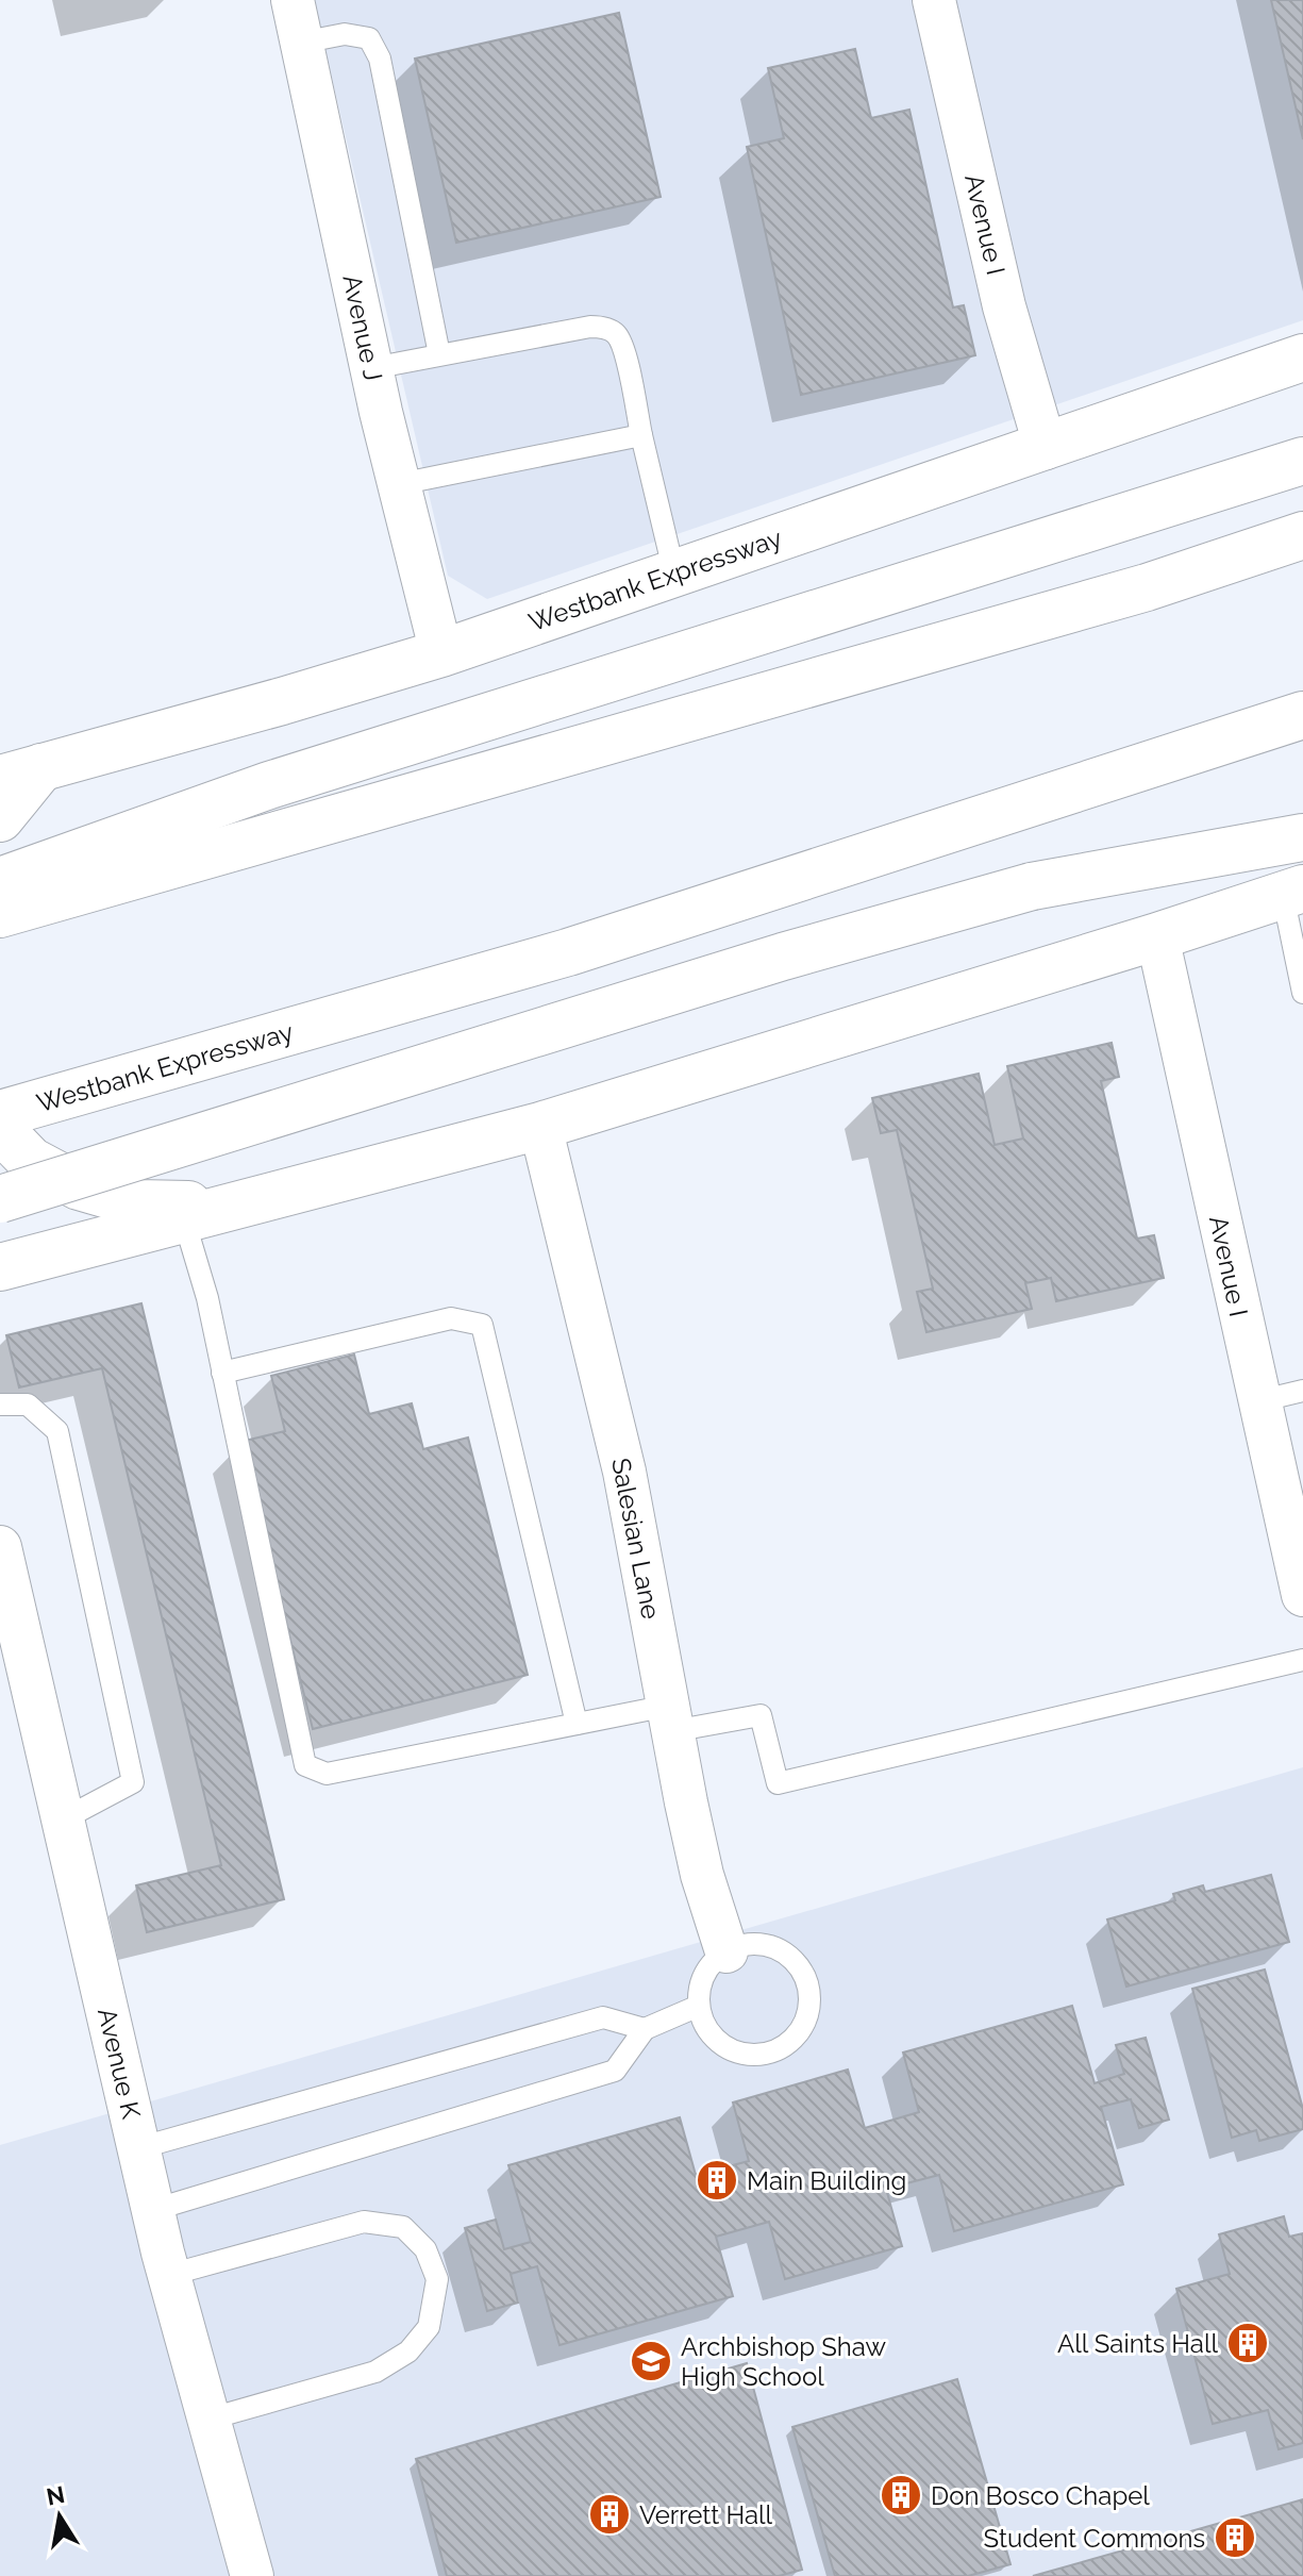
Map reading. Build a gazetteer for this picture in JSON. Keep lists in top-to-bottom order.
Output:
{
  "streets": {
    "main road": ["Westbank Expressway"],
    "street": [
      "Avenue I",
      "Avenue J",
      "Salesian Lane",
      "Avenue K"
    ]
  },
  "crossings": [
    ["Avenue I", "Westbank Expressway"],
    ["Avenue J", "Westbank Expressway"]
  ],
  "places": {
    "building": [
      "Main Building",
      "All Saints Hall",
      "Don Bosco Chapel",
      "Verrett Hall",
      "Student Commons"
    ],
    "school or university": ["Archbishop Shaw High School"]
  },
  "north": "top"
}
